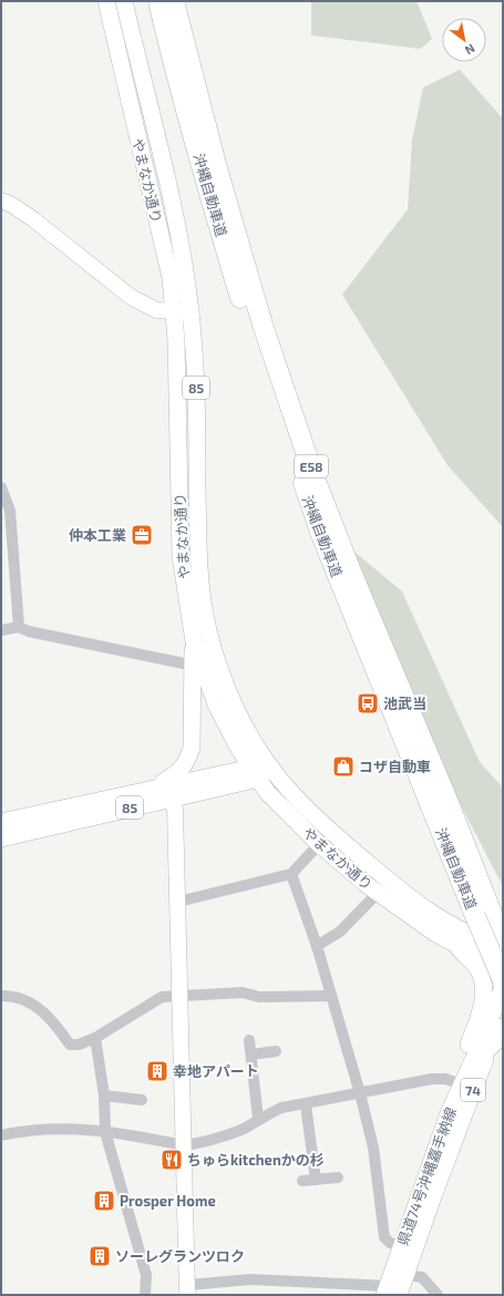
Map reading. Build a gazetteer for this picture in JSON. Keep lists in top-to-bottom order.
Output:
{
  "streets": {
    "highway": ["沖縄自動車道", "E58"],
    "main road": [
      "やまなか通り",
      "85",
      "74",
      "県道74号沖縄嘉手納線"
    ]
  },
  "crossings": [
    ["やまなか通り", "85"]
  ],
  "places": {
    "office": ["仲本工業"],
    "bus stop": ["池武当"],
    "shop": ["コザ自動車"],
    "building": ["幸地アパート", "Prosper Home", "ソーレグランツロク"],
    "restaurant": ["ちゅらkitchenかの杉"]
  },
  "north": "bottom right"
}
